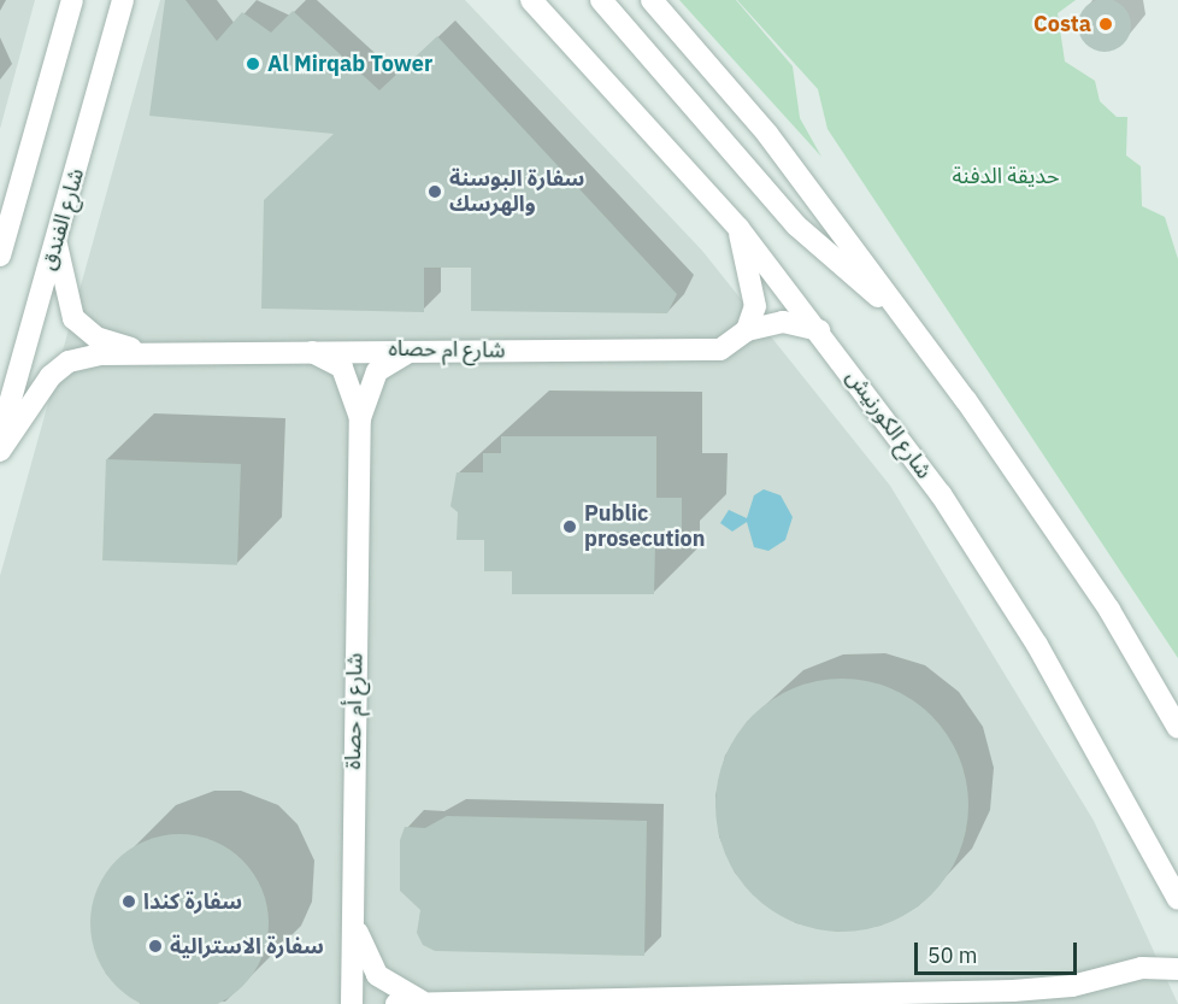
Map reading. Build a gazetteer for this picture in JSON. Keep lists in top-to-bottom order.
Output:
{
  "streets": {
    "street": [
      "شارع الفندق",
      "شارع ام حصاه",
      "شارع الكورنيش",
      "شارع أم حصاة"
    ]
  },
  "crossings": [
    ["شارع الفندق", "شارع ام حصاه"],
    ["شارع ام حصاه", "شارع الكورنيش"],
    ["شارع ام حصاه", "شارع أم حصاة"]
  ],
  "parks": ["حديقة الدفنة"],
  "places": [
    "Costa",
    "Al Mirqab Tower",
    "سفارة البوسنة والهرسك",
    "Public prosecution",
    "سفارة كندا",
    "سفارة الاسترالية"
  ],
  "scale_bar": "50 m"
}
